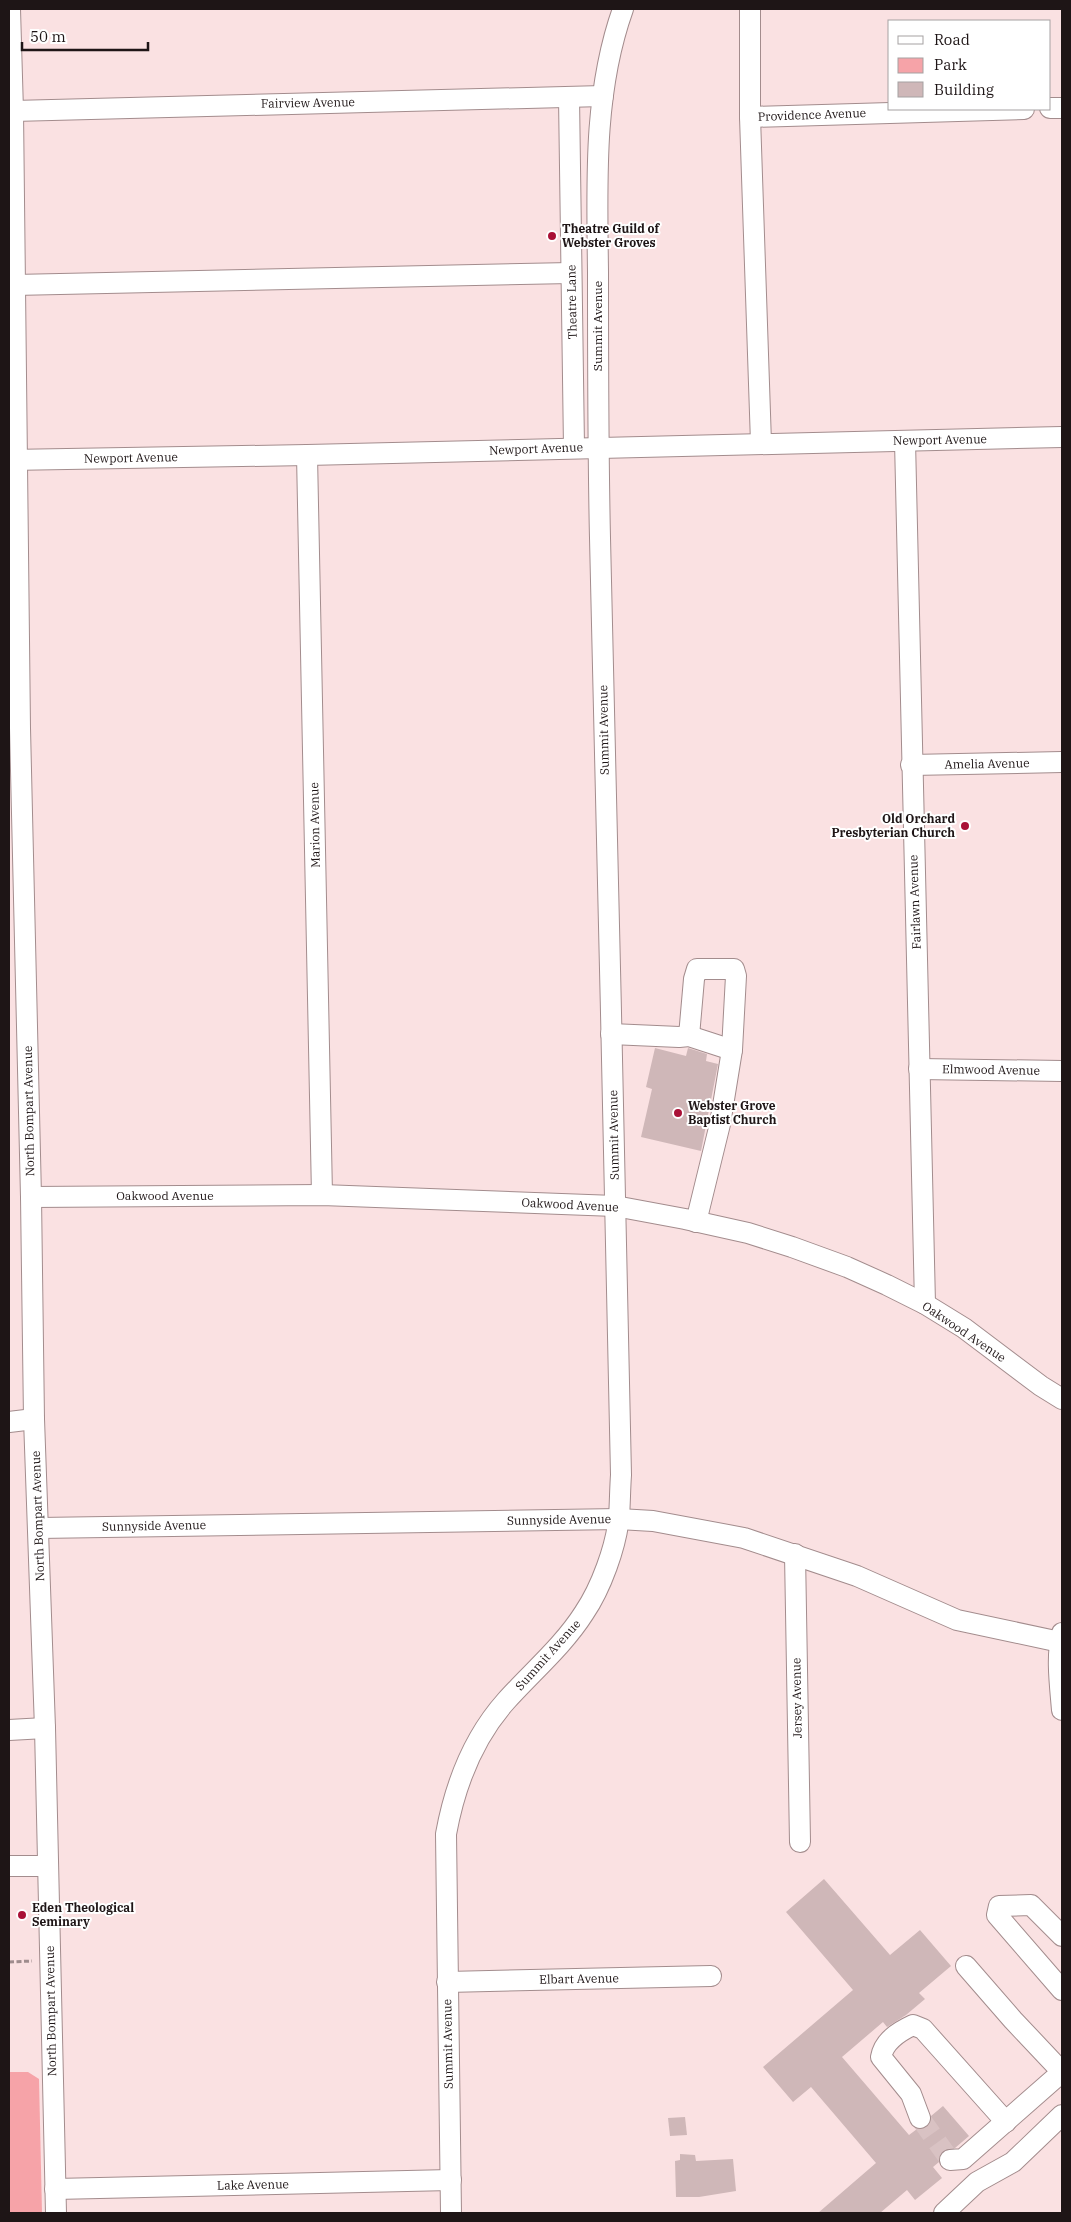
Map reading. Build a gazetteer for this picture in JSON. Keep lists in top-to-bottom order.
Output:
{
  "streets": {
    "street": [
      "Fairview Avenue",
      "Providence Avenue",
      "Theatre Lane",
      "Summit Avenue",
      "Newport Avenue",
      "Amelia Avenue",
      "Marion Avenue",
      "Fairlawn Avenue",
      "Elmwood Avenue",
      "North Bompart Avenue",
      "Oakwood Avenue",
      "Sunnyside Avenue",
      "Jersey Avenue",
      "Elbart Avenue",
      "Lake Avenue"
    ]
  },
  "crossings": [
    ["Fairview Avenue", "Theatre Lane"],
    ["Fairview Avenue", "Summit Avenue"],
    ["Fairview Avenue", "North Bompart Avenue"],
    ["Theatre Lane", "Newport Avenue"],
    ["Summit Avenue", "Newport Avenue"],
    ["Summit Avenue", "Oakwood Avenue"],
    ["Summit Avenue", "Sunnyside Avenue"],
    ["Summit Avenue", "Elbart Avenue"],
    ["Summit Avenue", "Lake Avenue"],
    ["Newport Avenue", "Marion Avenue"],
    ["Newport Avenue", "Fairlawn Avenue"],
    ["Newport Avenue", "North Bompart Avenue"],
    ["Amelia Avenue", "Fairlawn Avenue"],
    ["Marion Avenue", "Oakwood Avenue"],
    ["Fairlawn Avenue", "Elmwood Avenue"],
    ["Fairlawn Avenue", "Oakwood Avenue"],
    ["North Bompart Avenue", "Oakwood Avenue"],
    ["North Bompart Avenue", "Sunnyside Avenue"],
    ["North Bompart Avenue", "Lake Avenue"],
    ["Sunnyside Avenue", "Jersey Avenue"]
  ],
  "places": [
    "Theatre Guild of Webster Groves",
    "Old Orchard Presbyterian Church",
    "Webster Grove Baptist Church",
    "Eden Theological Seminary"
  ],
  "legend": ["Road", "Park", "Building"],
  "scale_bar": "50 m"
}
